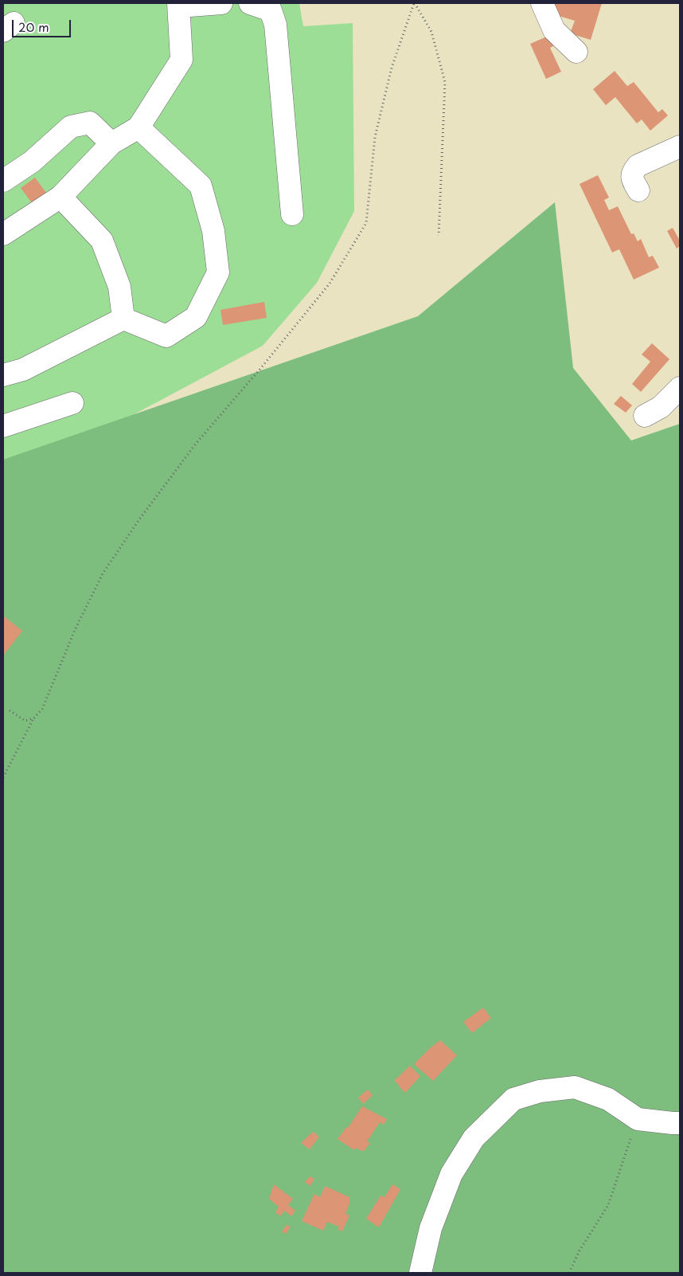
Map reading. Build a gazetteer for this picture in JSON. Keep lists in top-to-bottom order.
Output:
{
  "scale_bar": "20 m"
}
